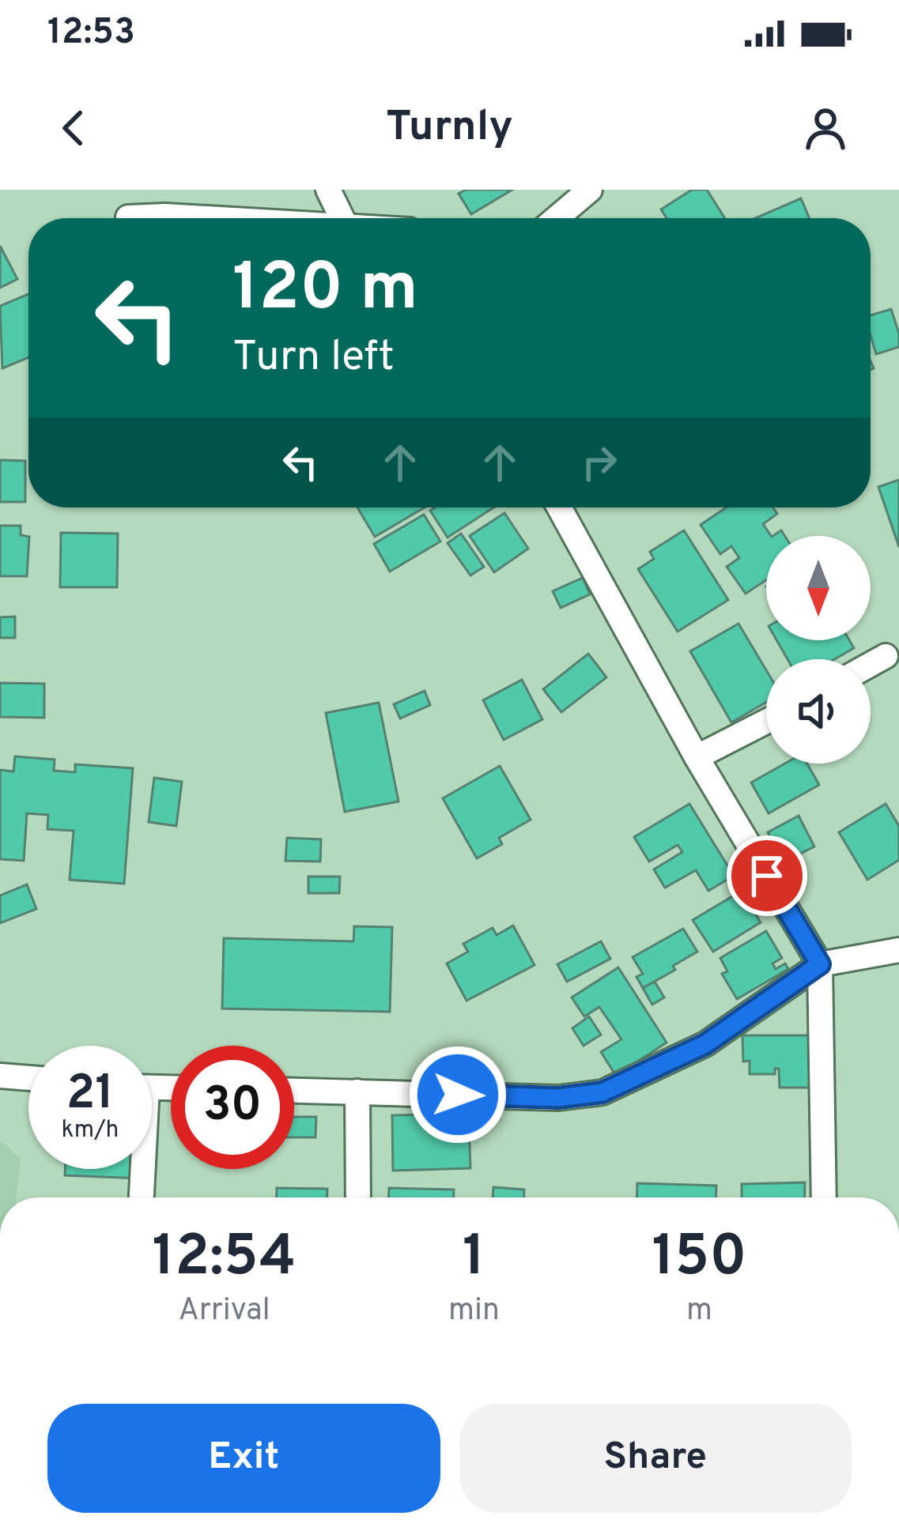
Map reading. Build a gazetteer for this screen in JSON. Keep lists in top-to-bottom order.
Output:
{
  "north": "bottom",
  "page": {
    "status": "12:53",
    "header": "Turnly",
    "turn": ["120 m", "Turn left"],
    "speed": "21 km/h",
    "limit": "30",
    "eta": [
      "12:54",
      "Arrival",
      "1",
      "min",
      "150",
      "m"
    ],
    "buttons": ["Exit", "Share"]
  }
}
